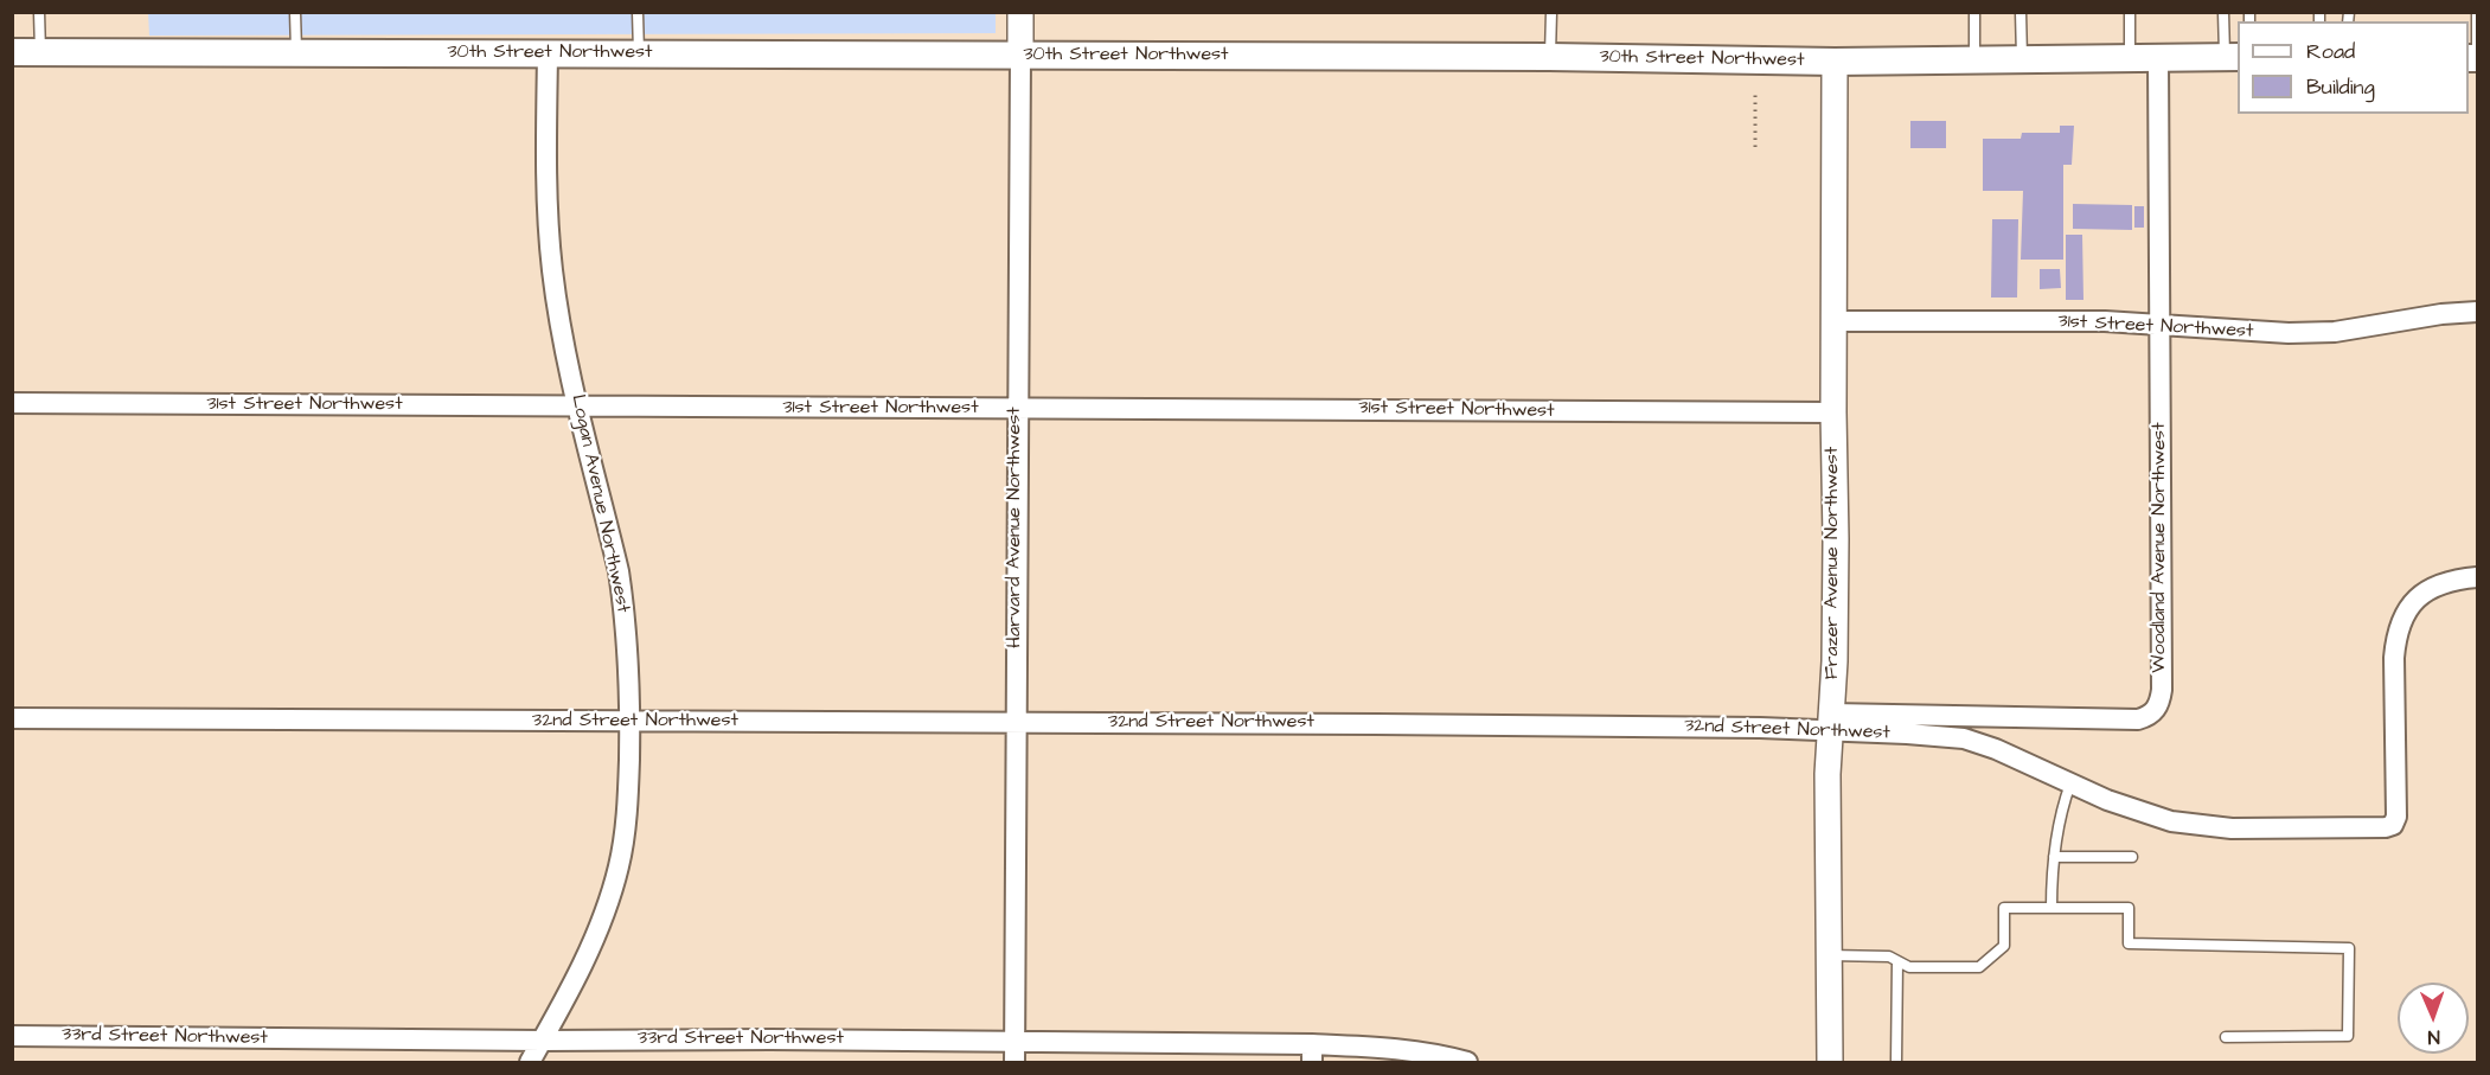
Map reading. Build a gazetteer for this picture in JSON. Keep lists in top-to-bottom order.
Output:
{
  "streets": {
    "main road": ["30th Street Northwest"],
    "street": [
      "31st Street Northwest",
      "Logan Avenue Northwest",
      "Harvard Avenue Northwest",
      "Woodland Avenue Northwest",
      "Frazer Avenue Northwest",
      "32nd Street Northwest",
      "33rd Street Northwest"
    ]
  },
  "crossings": [
    ["30th Street Northwest", "Logan Avenue Northwest"],
    ["30th Street Northwest", "Harvard Avenue Northwest"],
    ["30th Street Northwest", "Woodland Avenue Northwest"],
    ["30th Street Northwest", "Frazer Avenue Northwest"],
    ["31st Street Northwest", "Logan Avenue Northwest"],
    ["31st Street Northwest", "Harvard Avenue Northwest"],
    ["31st Street Northwest", "Woodland Avenue Northwest"],
    ["31st Street Northwest", "Frazer Avenue Northwest"],
    ["Logan Avenue Northwest", "32nd Street Northwest"],
    ["Logan Avenue Northwest", "33rd Street Northwest"],
    ["Harvard Avenue Northwest", "32nd Street Northwest"],
    ["Harvard Avenue Northwest", "33rd Street Northwest"],
    ["Woodland Avenue Northwest", "Frazer Avenue Northwest"],
    ["Woodland Avenue Northwest", "32nd Street Northwest"],
    ["Frazer Avenue Northwest", "32nd Street Northwest"]
  ],
  "legend": ["Road", "Building"],
  "north": "bottom"
}
